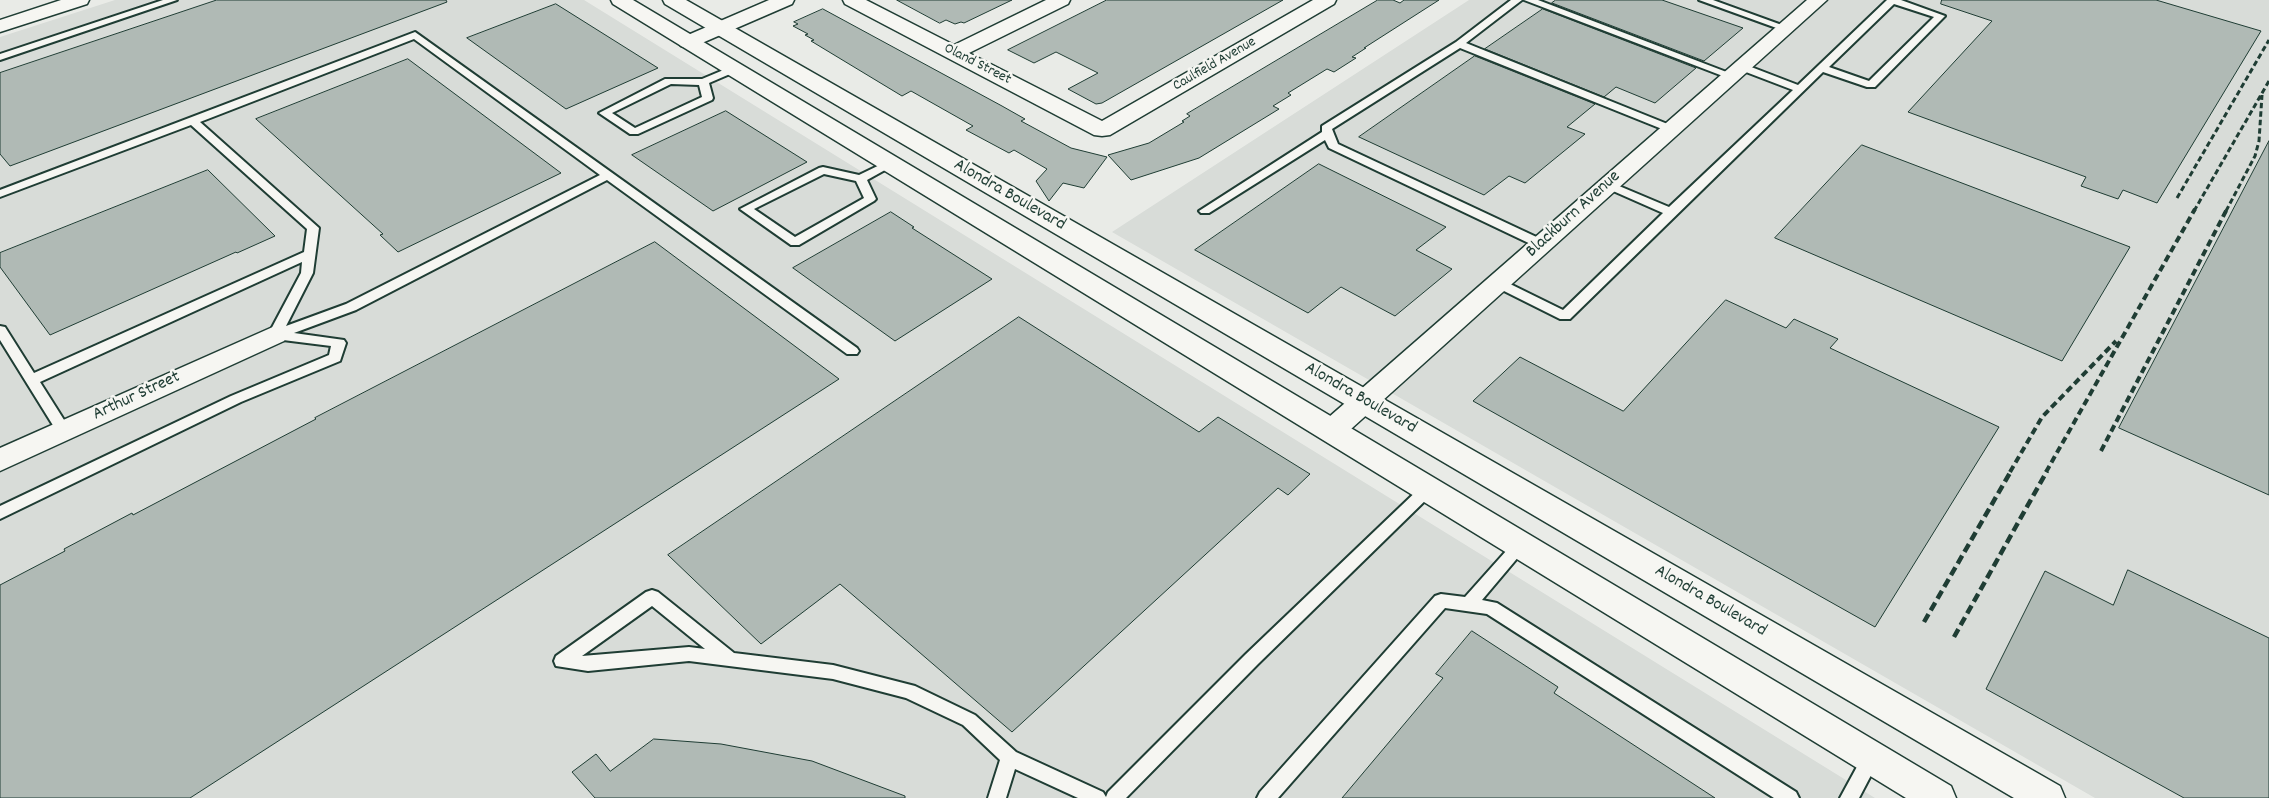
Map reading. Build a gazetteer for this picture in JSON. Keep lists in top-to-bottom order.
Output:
{
  "streets": {
    "main road": [
      "Oland Street",
      "Caulfield Avenue",
      "Alondra Boulevard",
      "Blackburn Avenue",
      "Arthur Street"
    ]
  },
  "crossings": [
    ["Oland Street", "Caulfield Avenue"],
    ["Alondra Boulevard", "Blackburn Avenue"]
  ]
}
